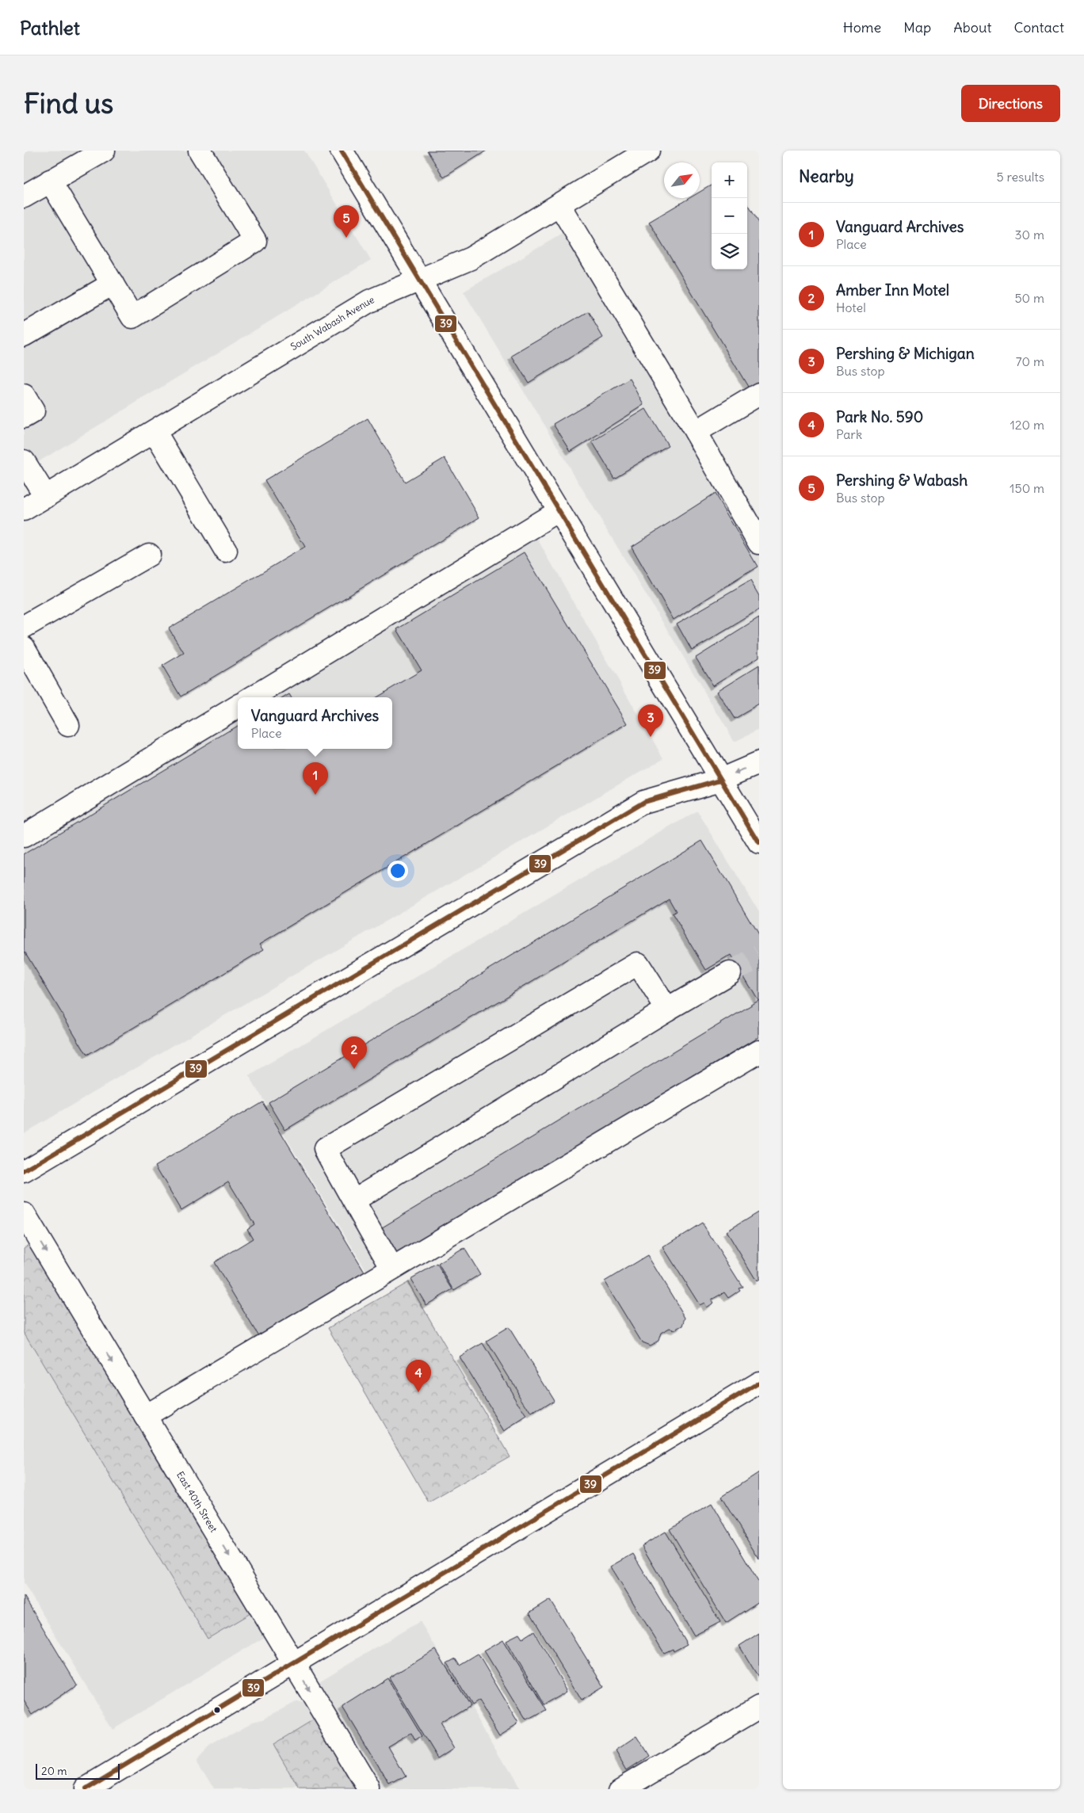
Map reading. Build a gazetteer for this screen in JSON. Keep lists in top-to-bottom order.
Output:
{
  "streets": {
    "street": ["South Wabash Avenue", "East 40th Street"]
  },
  "one_way": ["East 40th Street"],
  "lines": ["transit line 39"],
  "scale_bar": "20 m",
  "north": "top right",
  "page": {
    "header": "Pathlet",
    "nav": [
      "Home",
      "Map",
      "About",
      "Contact"
    ],
    "buttons": "Directions",
    "title": "Find us",
    "heading": ["Nearby", "5 results"],
    "map_buttons": ["+", "−"],
    "list": [
      {
        "mark": "1",
        "name": "Vanguard Archives",
        "note": "Place",
        "value": "30 m"
      },
      {
        "mark": "2",
        "name": "Amber Inn Motel",
        "note": "Hotel",
        "value": "50 m"
      },
      {
        "mark": "3",
        "name": "Pershing & Michigan",
        "note": "Bus stop",
        "value": "70 m"
      },
      {
        "mark": "4",
        "name": "Park No. 590",
        "note": "Park",
        "value": "120 m"
      },
      {
        "mark": "5",
        "name": "Pershing & Wabash",
        "note": "Bus stop",
        "value": "150 m"
      }
    ],
    "pins": [
      "5",
      "3",
      "1",
      "2",
      "4"
    ],
    "popup": ["Vanguard Archives", "Place"],
    "scale": "20 m"
  }
}
